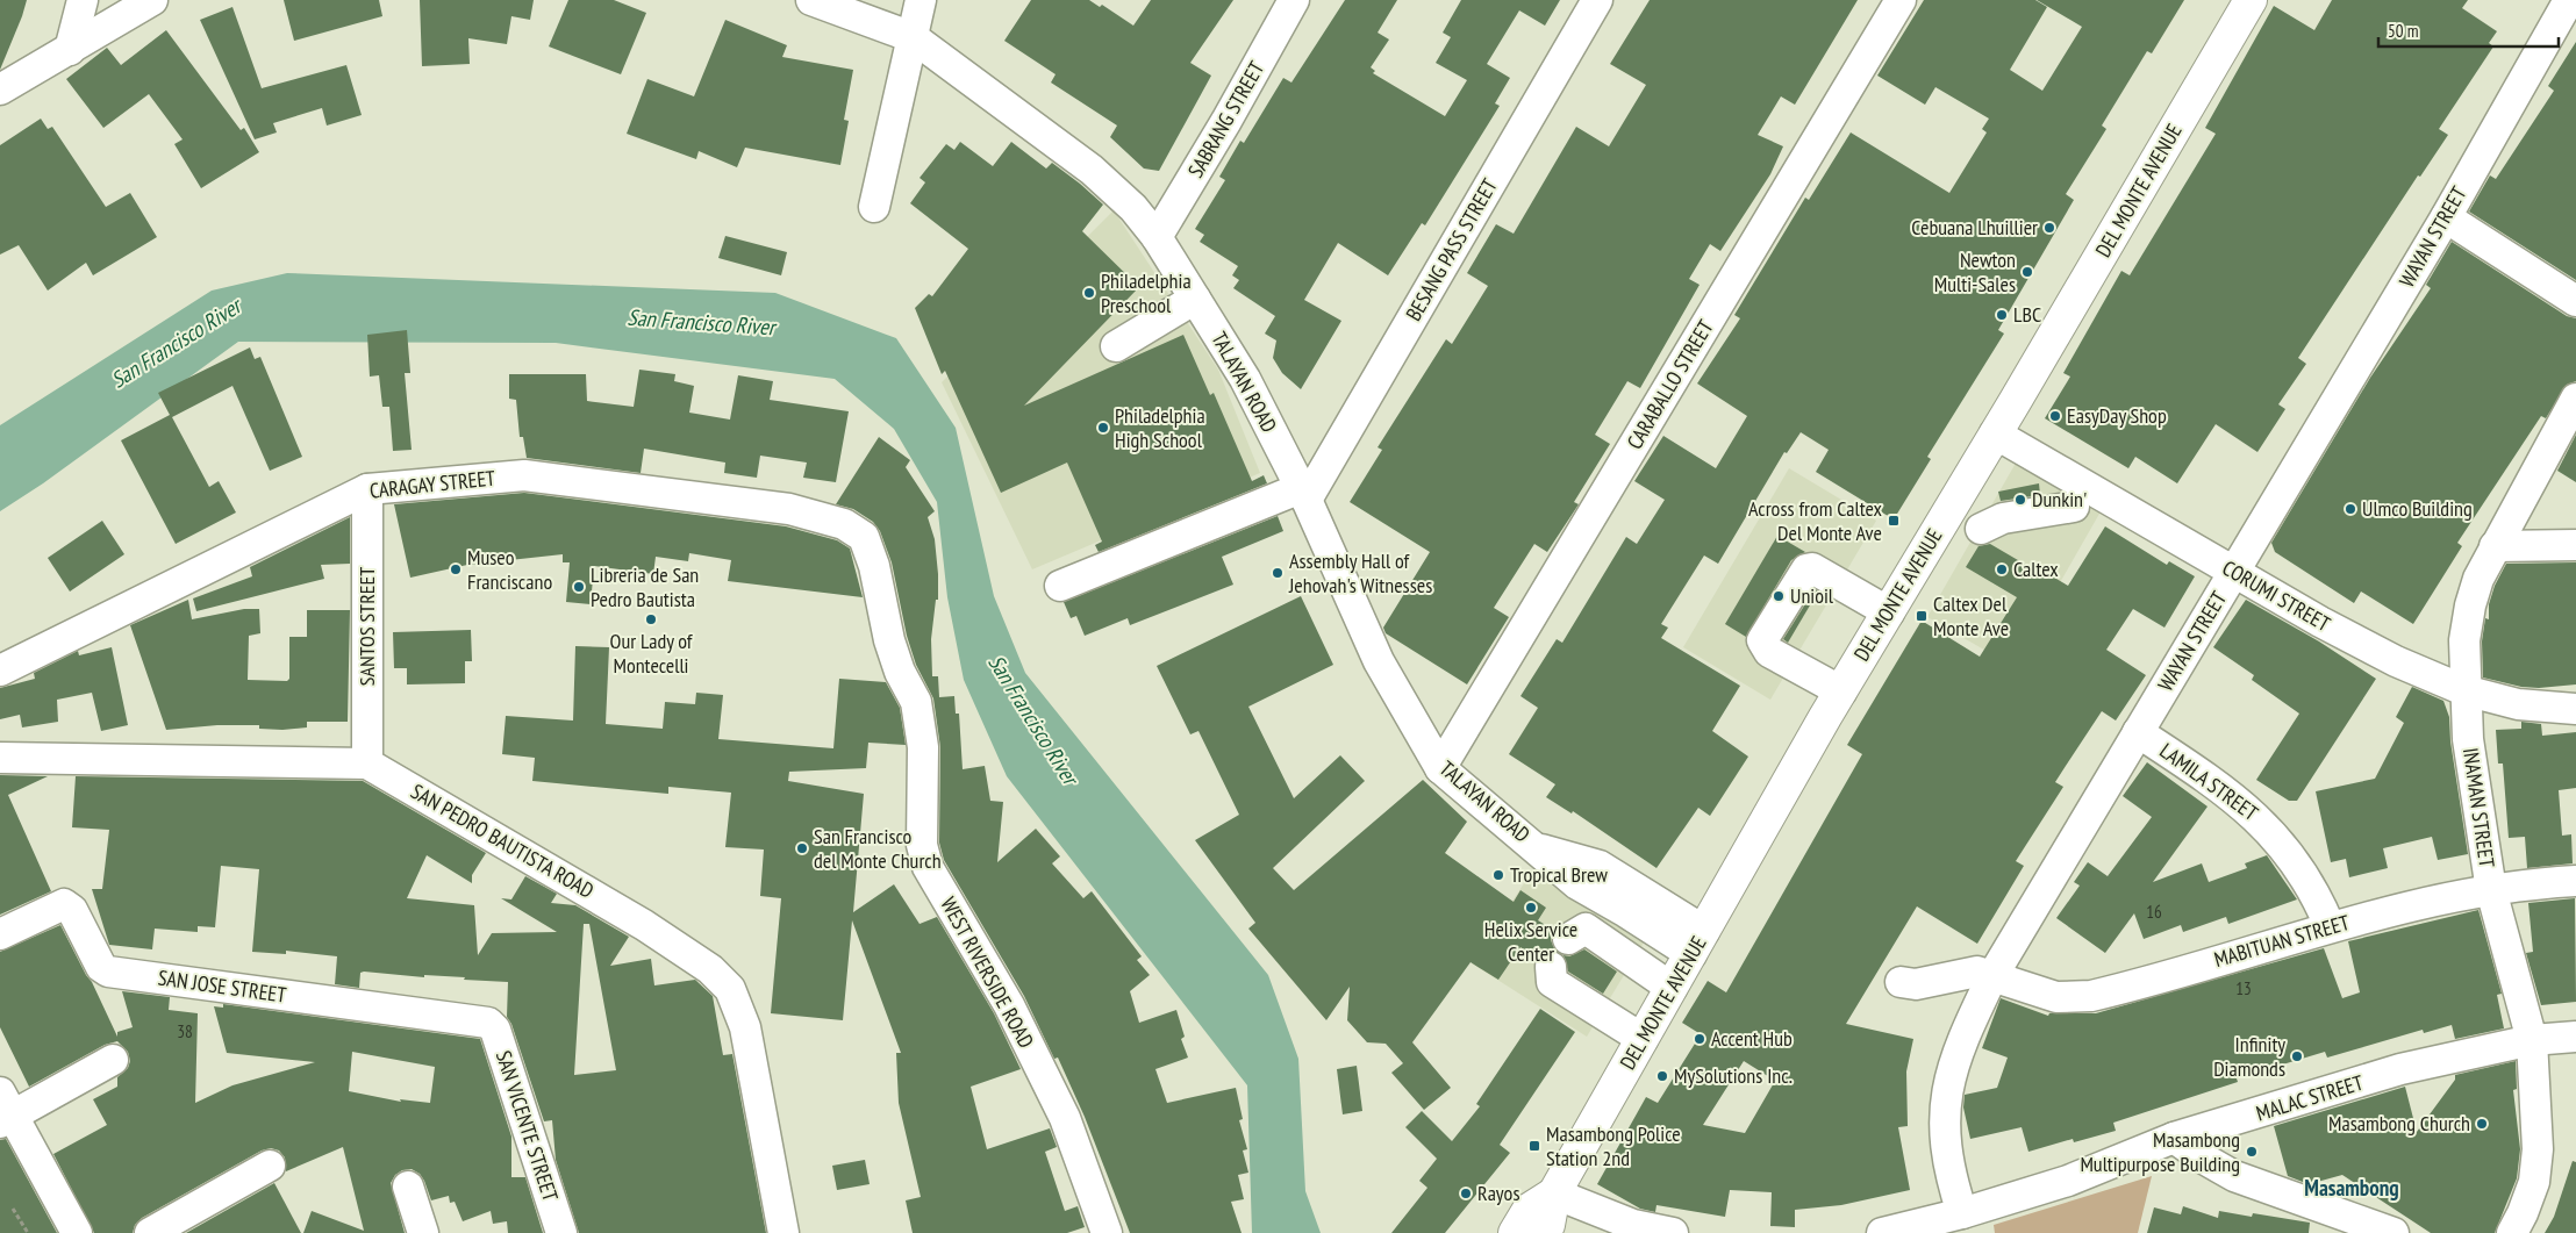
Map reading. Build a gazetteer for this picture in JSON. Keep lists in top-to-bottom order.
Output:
{
  "streets": {
    "main road": ["DEL MONTE AVENUE"],
    "street": [
      "SABRANG STREET",
      "WAYAN STREET",
      "BESANG PASS STREET",
      "TALAYAN ROAD",
      "CARABALLO STREET",
      "CARAGAY STREET",
      "CORUMI STREET",
      "SANTOS STREET",
      "LAMILA STREET",
      "INAMAN STREET",
      "SAN PEDRO BAUTISTA ROAD",
      "MABITUAN STREET",
      "WEST RIVERSIDE ROAD",
      "SAN JOSE STREET",
      "MALAC STREET",
      "SAN VICENTE STREET"
    ]
  },
  "crossings": [
    ["SABRANG STREET", "TALAYAN ROAD"],
    ["DEL MONTE AVENUE", "TALAYAN ROAD"],
    ["DEL MONTE AVENUE", "CORUMI STREET"],
    ["WAYAN STREET", "CORUMI STREET"],
    ["WAYAN STREET", "LAMILA STREET"],
    ["WAYAN STREET", "MABITUAN STREET"],
    ["WAYAN STREET", "MALAC STREET"],
    ["BESANG PASS STREET", "TALAYAN ROAD"],
    ["TALAYAN ROAD", "CARABALLO STREET"],
    ["CARAGAY STREET", "SANTOS STREET"],
    ["CARAGAY STREET", "WEST RIVERSIDE ROAD"],
    ["CORUMI STREET", "INAMAN STREET"],
    ["SANTOS STREET", "SAN PEDRO BAUTISTA ROAD"],
    ["LAMILA STREET", "MABITUAN STREET"],
    ["INAMAN STREET", "MABITUAN STREET"],
    ["INAMAN STREET", "MALAC STREET"],
    ["SAN JOSE STREET", "SAN VICENTE STREET"]
  ],
  "districts": ["Masambong"],
  "water": ["San Francisco River"],
  "places": {
    "other": [
      "Cebuana Lhuillier",
      "Newton Multi-Sales",
      "Philadelphia Preschool",
      "LBC",
      "EasyDay Shop",
      "Philadelphia High School",
      "Dunkin'",
      "Ulmco Building",
      "Museo Franciscano",
      "Caltex",
      "Assembly Hall of Jehovah's Witnesses",
      "Libreria de San Pedro Bautista",
      "Unioil",
      "Our Lady of Montecelli",
      "San Francisco del Monte Church",
      "Tropical Brew",
      "Helix Service Center",
      "Accent Hub",
      "Infinity Diamonds",
      "MySolutions Inc.",
      "Masambong Church",
      "Masambong Multipurpose Building",
      "Rayos"
    ],
    "transit": ["Across from Caltex Del Monte Ave", "Caltex Del Monte Ave", "Masambong Police Station 2nd"]
  },
  "house_numbers": ["16", "13", "38"],
  "scale_bar": "50 m"
}
